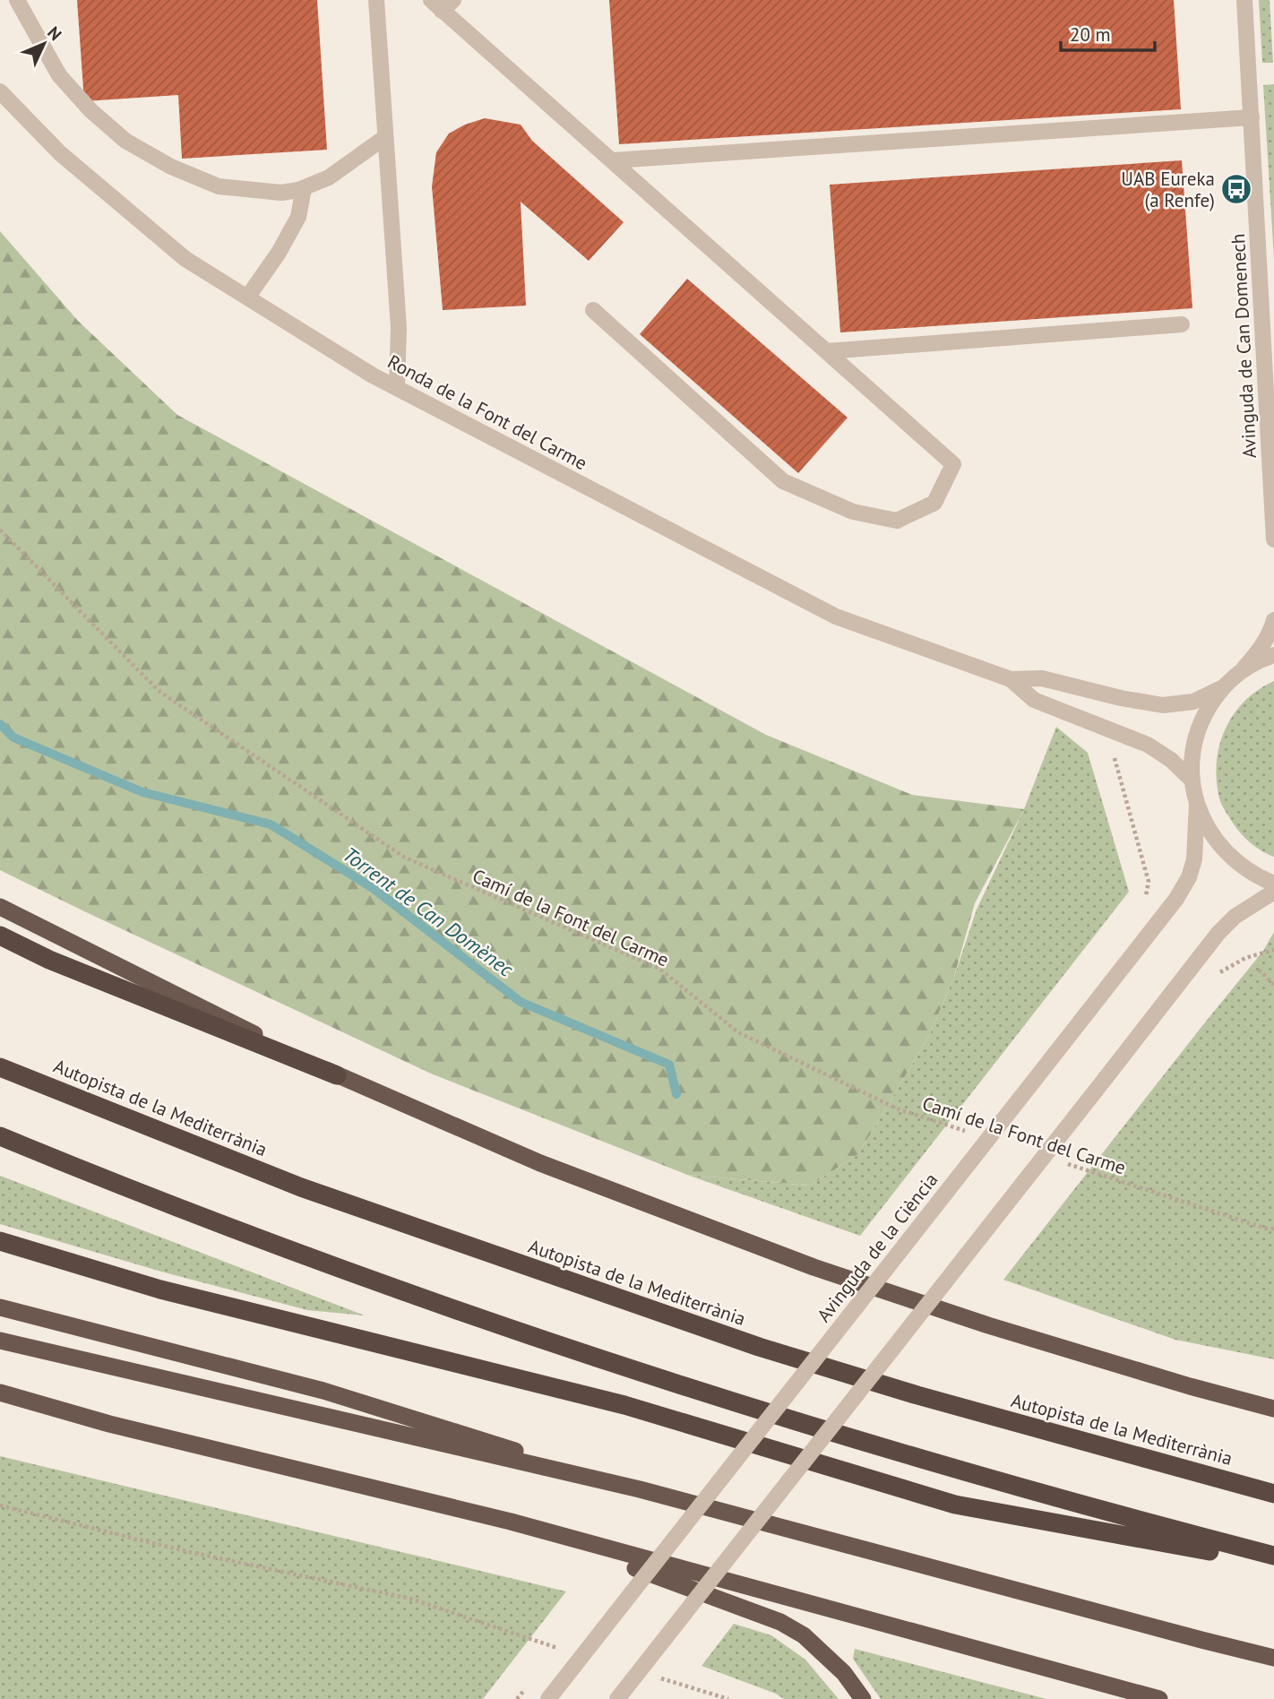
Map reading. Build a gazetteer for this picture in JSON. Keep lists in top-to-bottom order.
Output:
{
  "streets": {
    "highway": ["Autopista de la Mediterrània"],
    "street": ["Avinguda de Can Domenech", "Ronda de la Font del Carme", "Avinguda de la Ciència"],
    "path": ["Camí de la Font del Carme"]
  },
  "water": ["Torrent de Can Domènec"],
  "places": {
    "bus stop": ["UAB Eureka (a Renfe)"]
  },
  "scale_bar": "20 m",
  "north": "top right"
}
